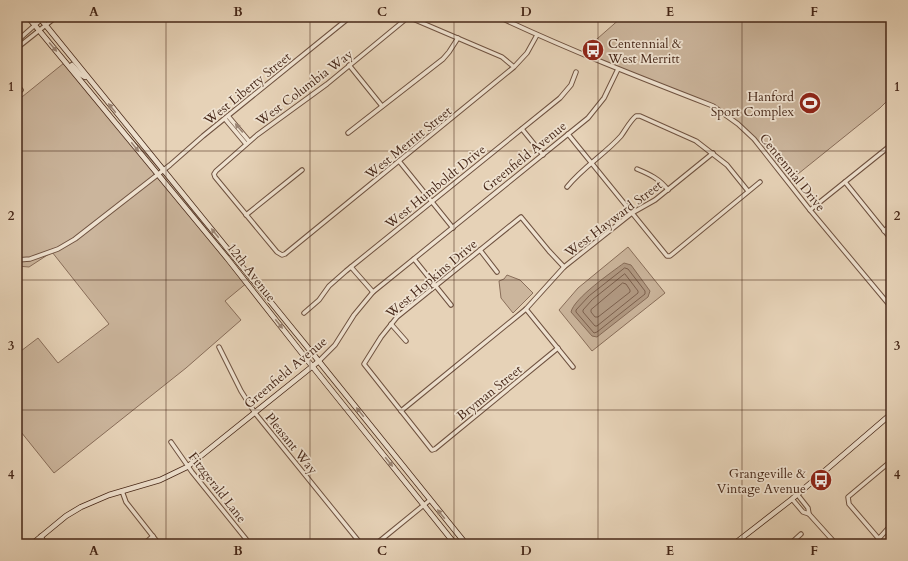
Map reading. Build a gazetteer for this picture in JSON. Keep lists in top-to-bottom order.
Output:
{
  "streets": {
    "main road": ["Greenfield Avenue", "12th Avenue"],
    "street": [
      "West Columbia Way",
      "West Liberty Street",
      "West Merritt Street",
      "Centennial Drive",
      "West Humboldt Drive",
      "West Hayward Street",
      "West Hopkins Drive",
      "Bryman Street",
      "Pleasant Way",
      "Fitzgerald Lane"
    ]
  },
  "crossings": [
    ["West Columbia Way", "West Merritt Street"],
    ["West Liberty Street", "12th Avenue"],
    ["West Merritt Street", "Centennial Drive"],
    ["Greenfield Avenue", "Centennial Drive"],
    ["Greenfield Avenue", "12th Avenue"],
    ["Greenfield Avenue", "Pleasant Way"],
    ["Greenfield Avenue", "Fitzgerald Lane"],
    ["West Hayward Street", "West Hopkins Drive"],
    ["West Hayward Street", "Bryman Street"],
    ["West Hopkins Drive", "Bryman Street"]
  ],
  "places": {
    "bus stop": ["Centennial & West Merritt", "Grangeville & Vintage Avenue"],
    "sports": ["Hanford Sport Complex"]
  },
  "grid": {
    "columns": [
      "A",
      "B",
      "C",
      "D",
      "E",
      "F"
    ],
    "rows": [
      "1",
      "2",
      "3",
      "4"
    ]
  }
}
